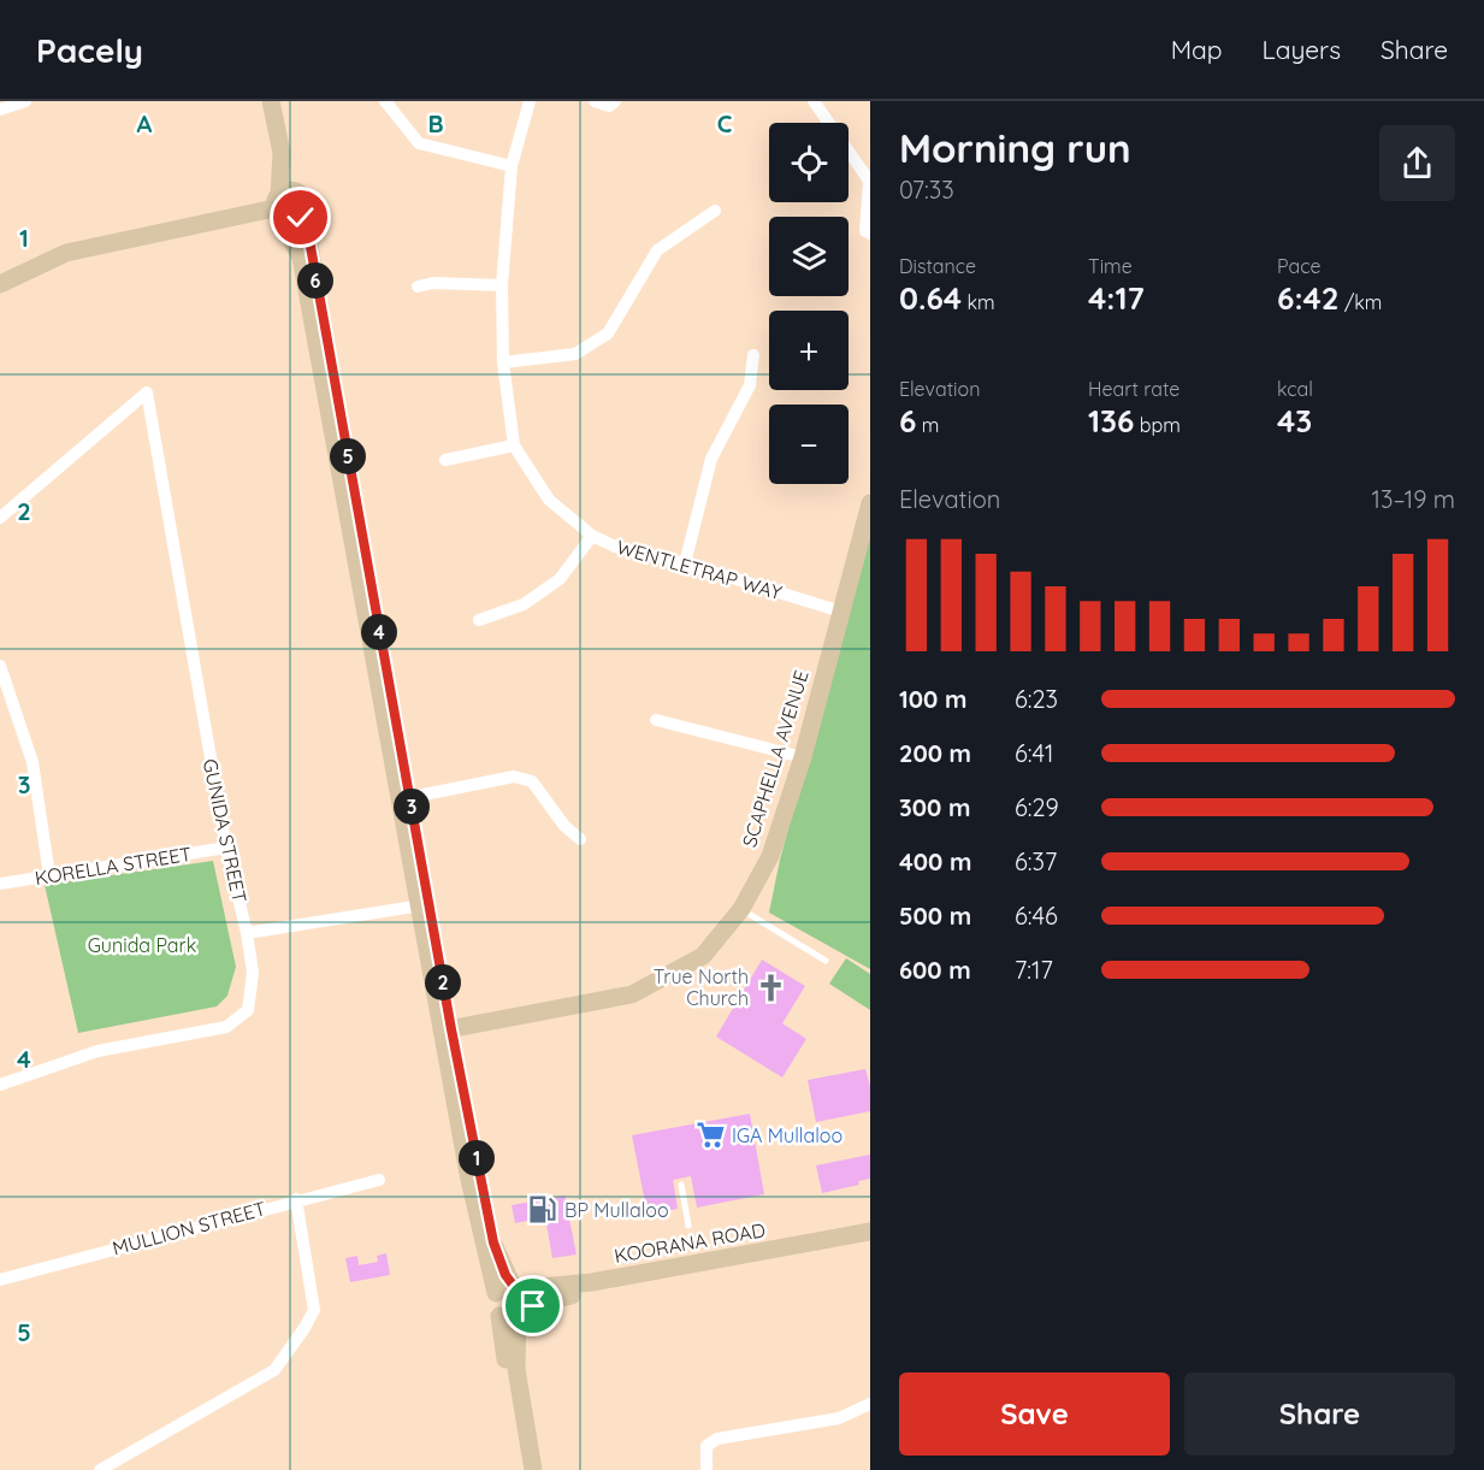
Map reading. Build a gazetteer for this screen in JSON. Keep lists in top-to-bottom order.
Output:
{
  "streets": {
    "main road": ["SCAPHELLA AVENUE", "KOORANA ROAD"],
    "street": [
      "WENTLETRAP WAY",
      "GUNIDA STREET",
      "KORELLA STREET",
      "MULLION STREET"
    ]
  },
  "crossings": [
    ["WENTLETRAP WAY", "SCAPHELLA AVENUE"],
    ["GUNIDA STREET", "KORELLA STREET"]
  ],
  "parks": ["Gunida Park"],
  "places": {
    "church": ["True North Church"],
    "supermarket": ["IGA Mullaloo"],
    "fuel station": ["BP Mullaloo"]
  },
  "page": {
    "header": "Pacely",
    "nav": ["Map", "Layers", "Share"],
    "heading": ["Morning run", "07:33"],
    "map_buttons": ["+", "−"],
    "stats": [
      ["Distance", "0.64 km"],
      ["Time", "4:17"],
      ["Pace", "6:42 /km"],
      ["Elevation", "6 m"],
      ["Heart rate", "136 bpm"],
      ["kcal", "43"]
    ],
    "pins": [
      "6",
      "5",
      "4",
      "3",
      "2",
      "1"
    ],
    "chart": ["Elevation", "13–19 m"],
    "list": [
      {
        "name": "100 m",
        "note": "6:23"
      },
      {
        "name": "200 m",
        "note": "6:41"
      },
      {
        "name": "300 m",
        "note": "6:29"
      },
      {
        "name": "400 m",
        "note": "6:37"
      },
      {
        "name": "500 m",
        "note": "6:46"
      },
      {
        "name": "600 m",
        "note": "7:17"
      }
    ],
    "buttons": ["Save", "Share"]
  },
  "grid": {
    "columns": ["A", "B", "C"],
    "rows": [
      "1",
      "2",
      "3",
      "4",
      "5"
    ]
  }
}
